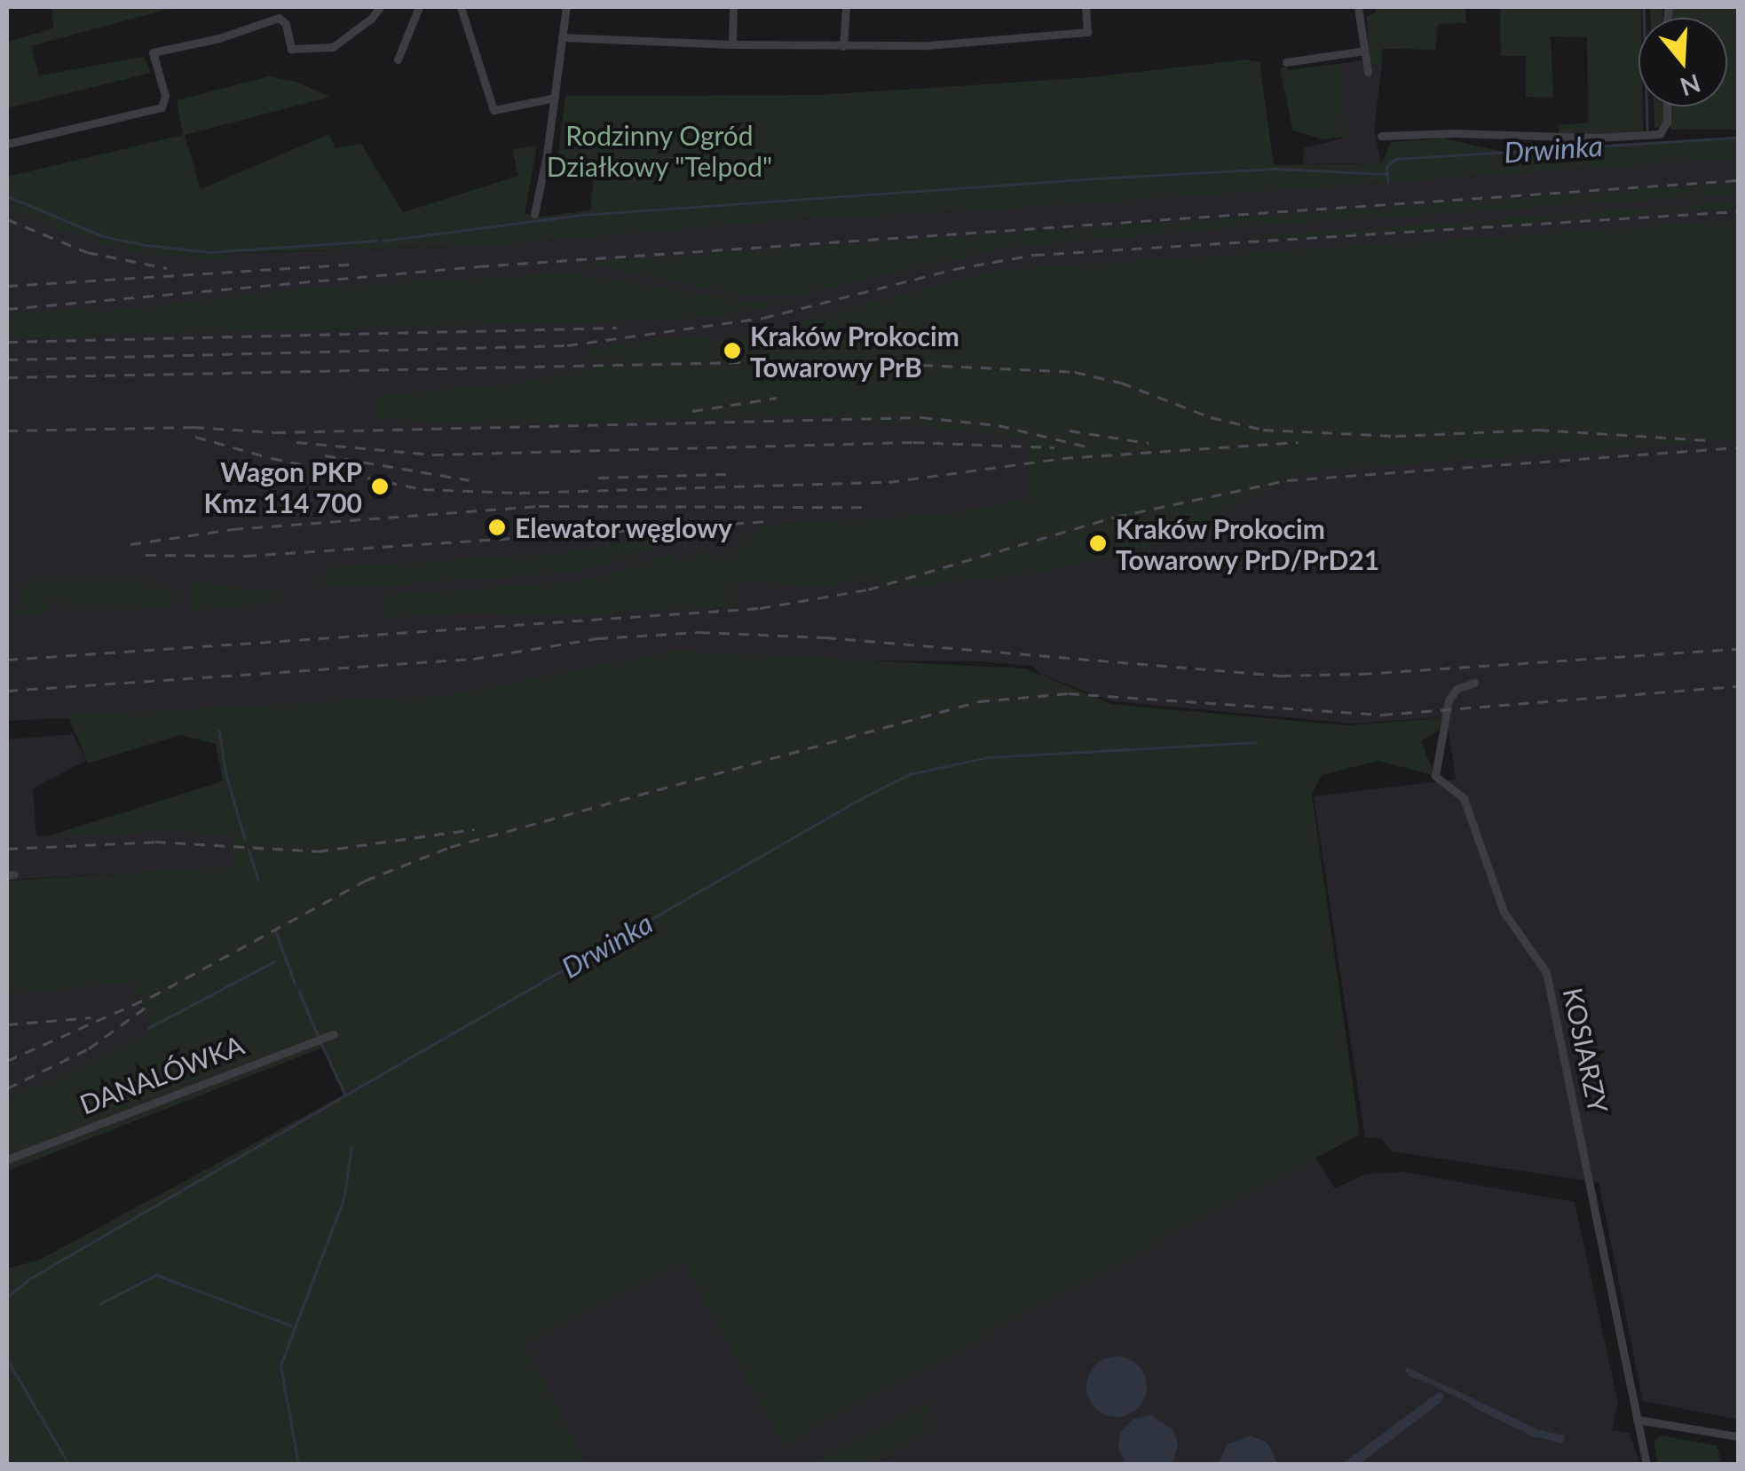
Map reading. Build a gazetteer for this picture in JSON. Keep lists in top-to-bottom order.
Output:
{
  "streets": {
    "street": ["KOSIARZY", "DANALÓWKA"]
  },
  "water": ["Drwinka"],
  "parks": ["Rodzinny Ogród Działkowy \"Telpod\""],
  "places": [
    "Kraków Prokocim Towarowy PrB",
    "Wagon PKP Kmz 114 700",
    "Elewator węglowy",
    "Kraków Prokocim Towarowy PrD/PrD21"
  ],
  "north": "bottom"
}
